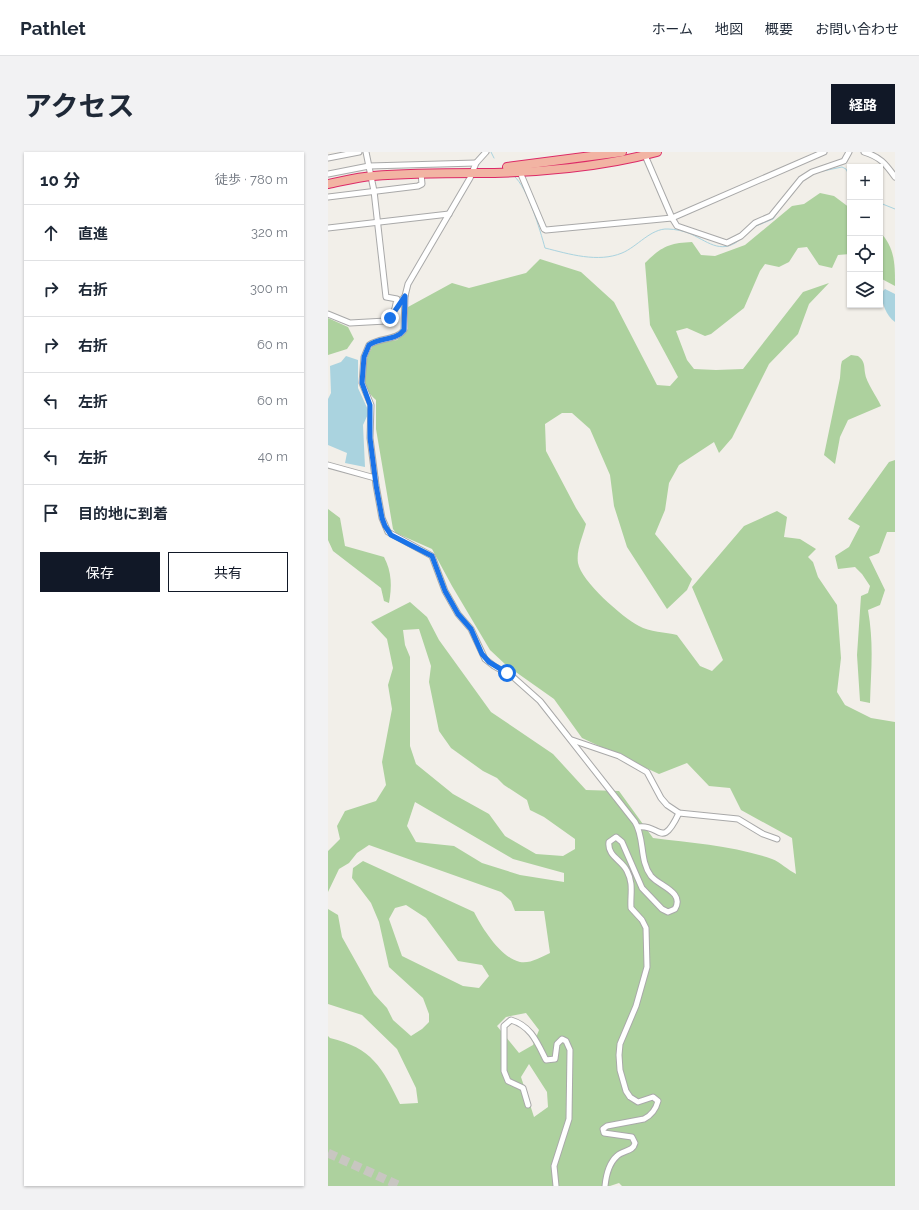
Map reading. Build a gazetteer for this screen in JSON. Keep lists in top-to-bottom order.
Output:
{
  "page": {
    "header": "Pathlet",
    "nav": [
      "ホーム",
      "地図",
      "概要",
      "お問い合わせ"
    ],
    "title": "アクセス",
    "buttons": [
      "経路",
      ["保存", "共有"]
    ],
    "heading": ["10 分", "徒歩 · 780 m"],
    "map_buttons": ["+", "−"],
    "list": [
      ["直進", "320 m"],
      ["右折", "300 m"],
      ["右折", "60 m"],
      ["左折", "60 m"],
      ["左折", "40 m"],
      "目的地に到着"
    ]
  }
}
